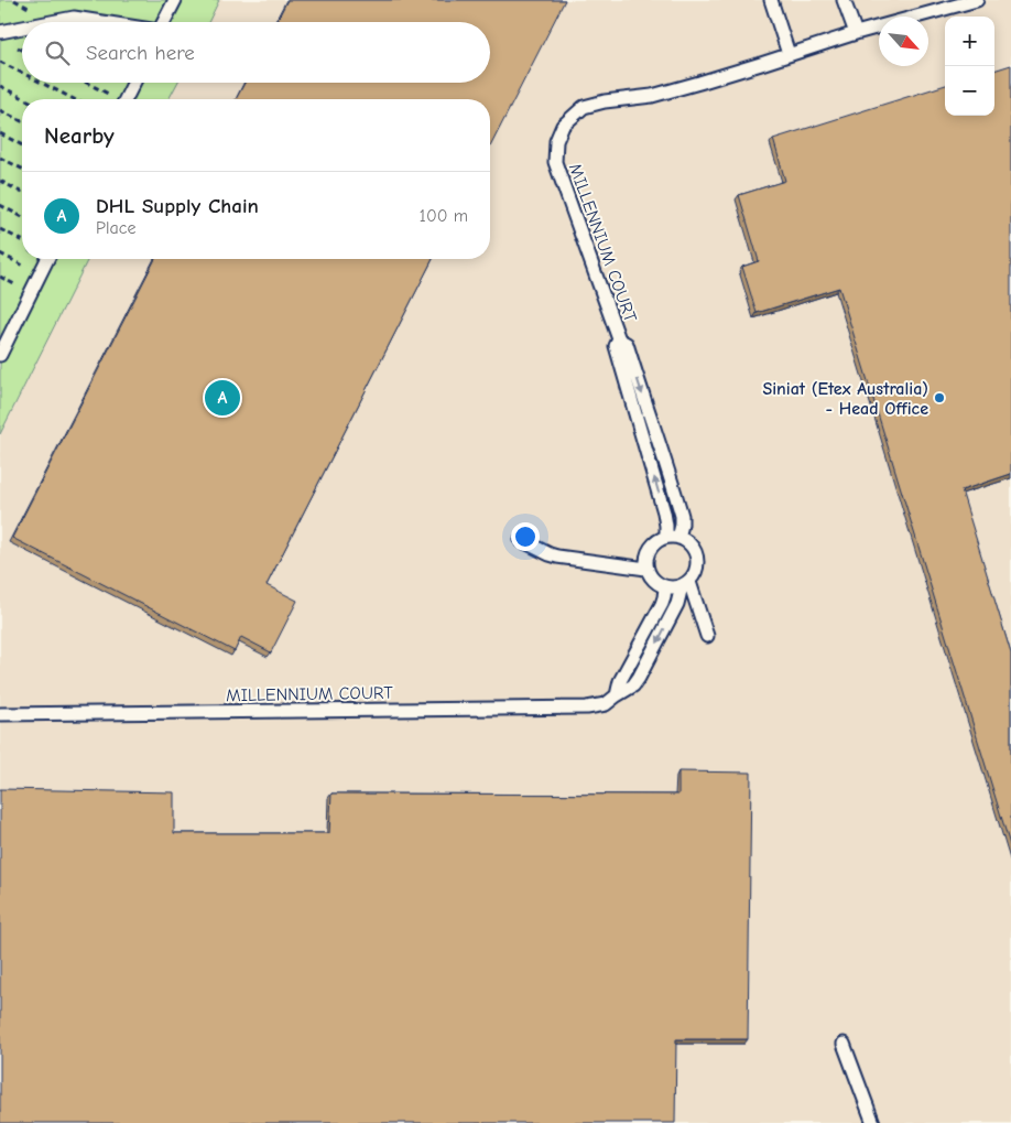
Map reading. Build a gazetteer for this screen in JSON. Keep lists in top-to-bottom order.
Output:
{
  "streets": {
    "lane": ["MILLENNIUM COURT"]
  },
  "places": ["Siniat (Etex Australia) - Head Office"],
  "north": "bottom right",
  "page": {
    "map_buttons": ["+", "−"],
    "search": "Search here",
    "heading": "Nearby",
    "list": [
      {
        "mark": "A",
        "name": "DHL Supply Chain",
        "note": "Place",
        "value": "100 m"
      }
    ],
    "pins": "A"
  }
}
